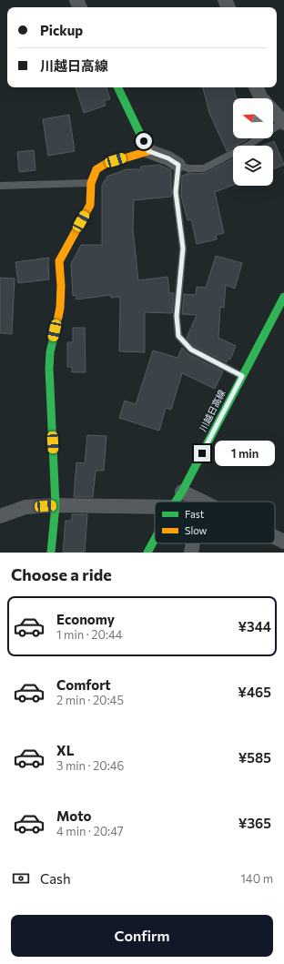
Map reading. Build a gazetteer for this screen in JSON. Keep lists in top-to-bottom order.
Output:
{
  "streets": {
    "street": ["川越日高線"]
  },
  "legend": ["Fast", "Slow"],
  "north": "left",
  "page": {
    "banner": ["Pickup", "川越日高線"],
    "bubble": "1 min",
    "heading": "Choose a ride",
    "list": [
      {
        "name": "Economy",
        "note": "1 min · 20:44",
        "value": "¥344"
      },
      {
        "name": "Comfort",
        "note": "2 min · 20:45",
        "value": "¥465"
      },
      {
        "name": "XL",
        "note": "3 min · 20:46",
        "value": "¥585"
      },
      {
        "name": "Moto",
        "note": "4 min · 20:47",
        "value": "¥365"
      }
    ],
    "pay": ["Cash", "140 m"],
    "buttons": "Confirm"
  }
}
